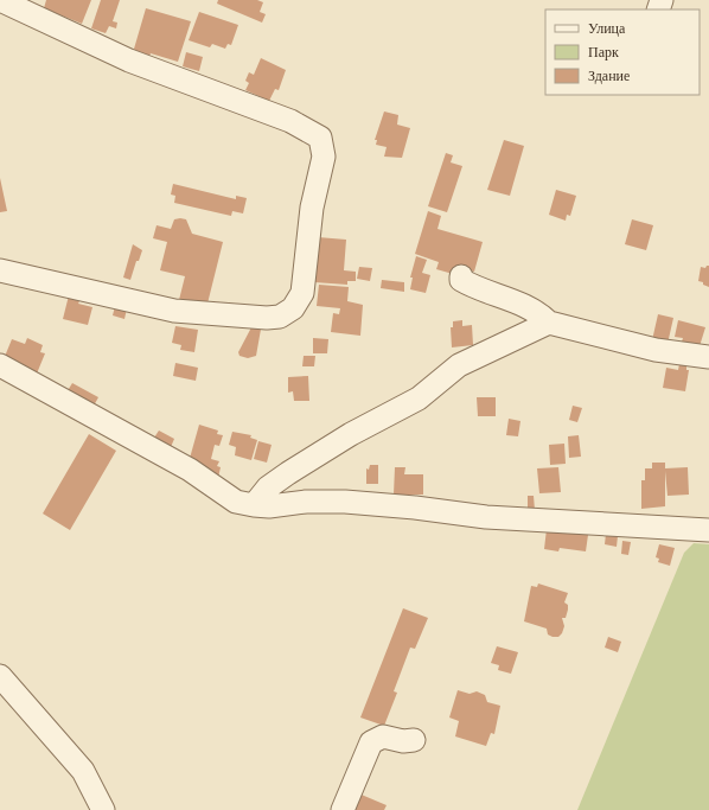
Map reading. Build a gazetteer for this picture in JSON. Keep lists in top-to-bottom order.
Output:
{
  "legend": ["Улица", "Парк", "Здание"]
}
